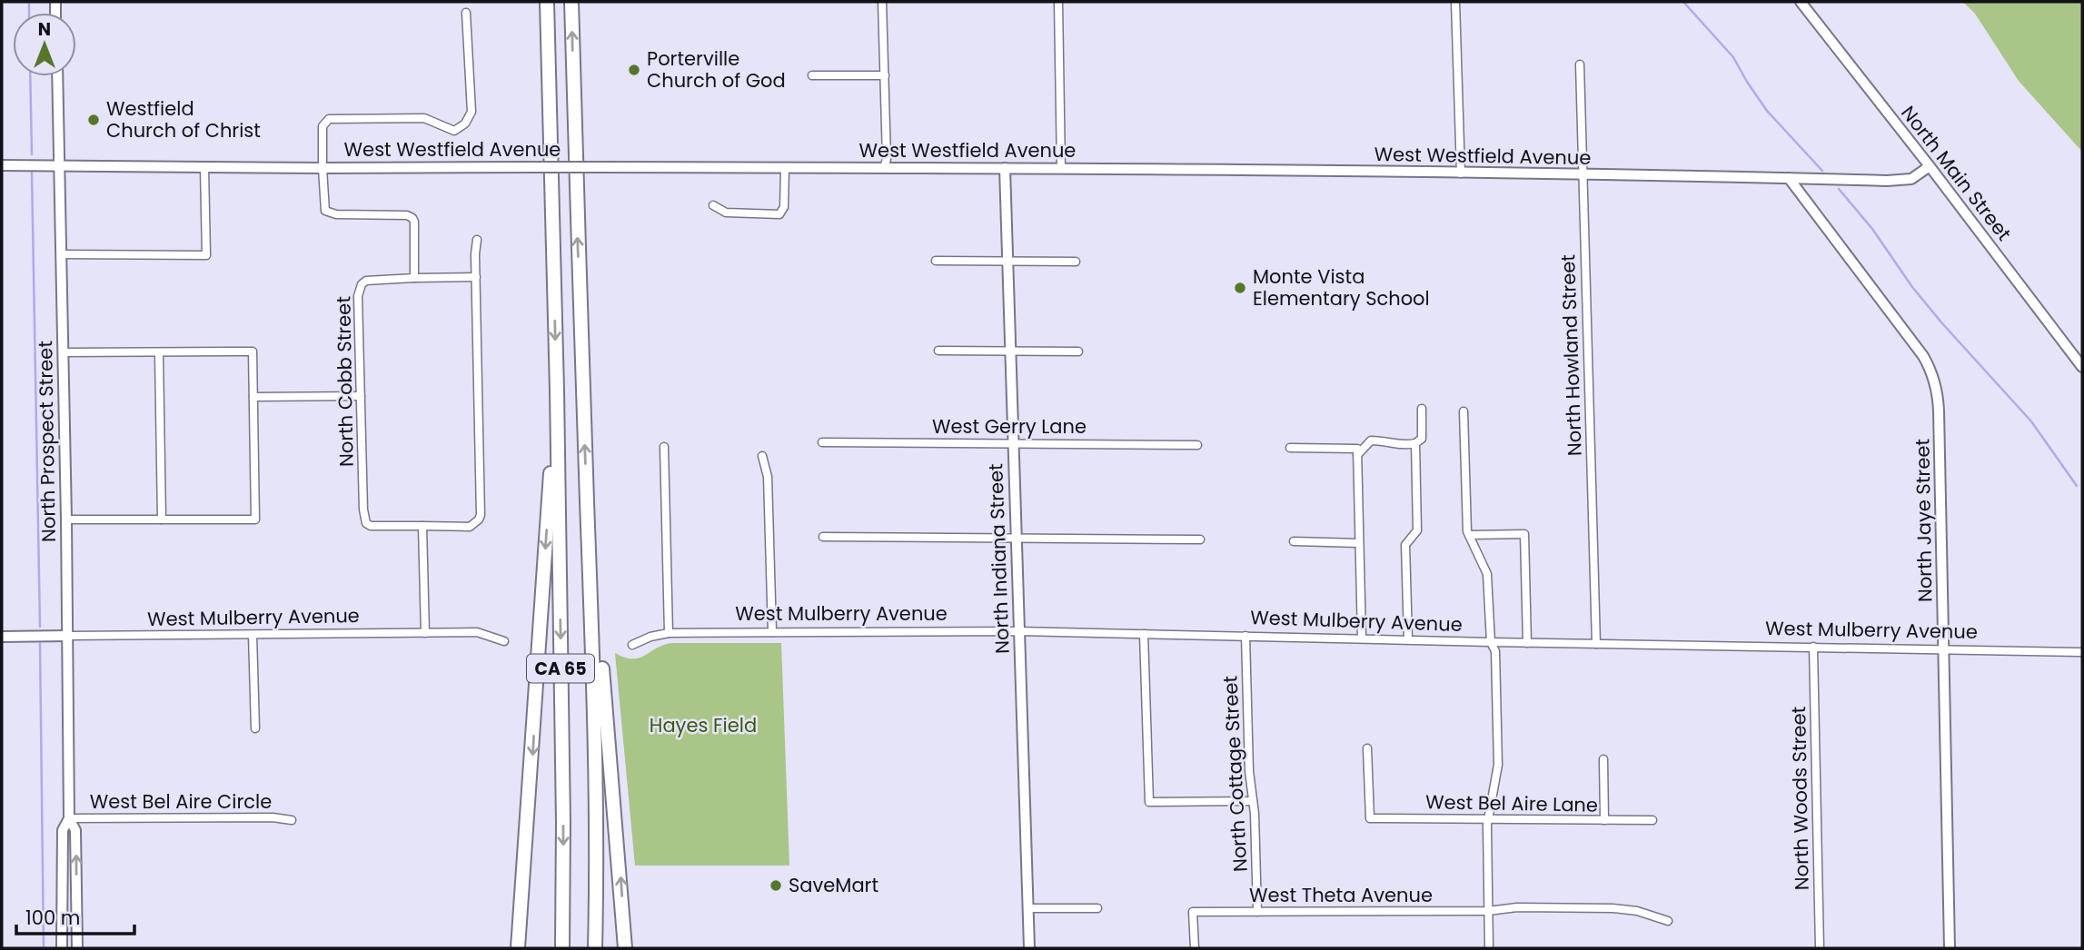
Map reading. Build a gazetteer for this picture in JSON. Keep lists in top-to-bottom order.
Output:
{
  "streets": {
    "highway": ["CA 65"],
    "street": [
      "West Westfield Avenue",
      "North Main Street",
      "North Howland Street",
      "North Cobb Street",
      "West Gerry Lane",
      "North Prospect Street",
      "North Jaye Street",
      "North Indiana Street",
      "West Mulberry Avenue",
      "North Cottage Street",
      "North Woods Street",
      "West Bel Aire Circle",
      "West Bel Aire Lane",
      "West Theta Avenue"
    ]
  },
  "crossings": [
    ["West Westfield Avenue", "North Main Street"],
    ["West Westfield Avenue", "North Howland Street"],
    ["West Westfield Avenue", "North Prospect Street"],
    ["West Westfield Avenue", "North Jaye Street"],
    ["West Westfield Avenue", "North Indiana Street"],
    ["North Howland Street", "West Mulberry Avenue"],
    ["West Gerry Lane", "North Indiana Street"],
    ["North Prospect Street", "West Mulberry Avenue"],
    ["North Prospect Street", "West Bel Aire Circle"],
    ["North Jaye Street", "West Mulberry Avenue"],
    ["North Indiana Street", "West Mulberry Avenue"],
    ["West Mulberry Avenue", "North Cottage Street"],
    ["West Mulberry Avenue", "North Woods Street"],
    ["North Cottage Street", "West Theta Avenue"]
  ],
  "parks": ["Hayes Field"],
  "places": [
    "Porterville Church of God",
    "Westfield Church of Christ",
    "Monte Vista Elementary School",
    "SaveMart"
  ],
  "scale_bar": "100 m",
  "north": "top"
}
